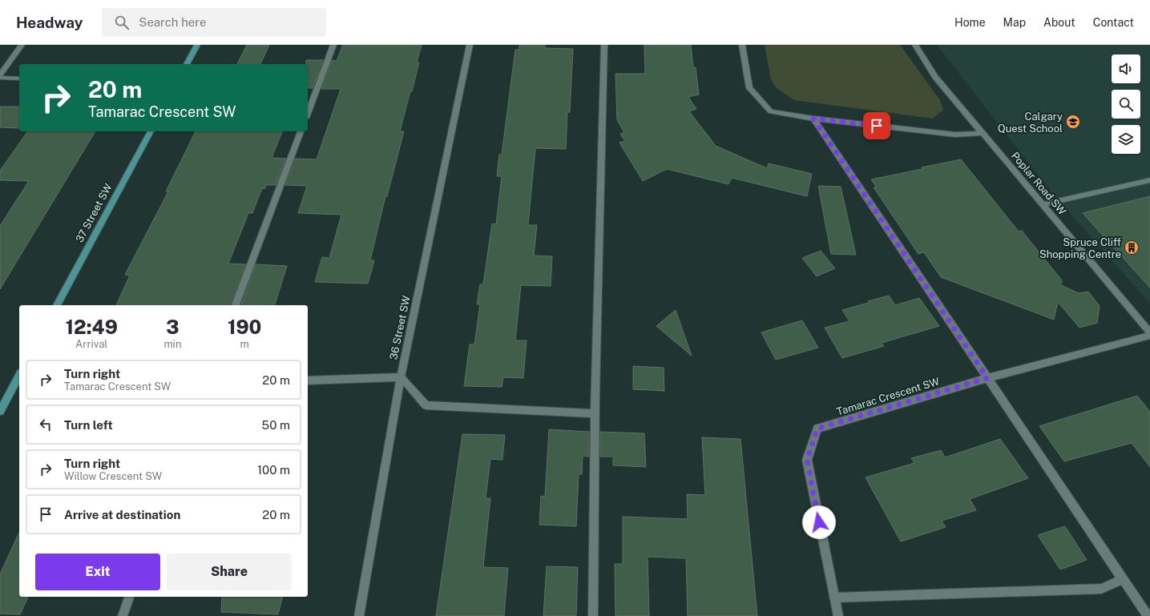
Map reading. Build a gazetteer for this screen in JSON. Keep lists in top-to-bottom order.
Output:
{
  "streets": {
    "street": [
      "Poplar Road SW",
      "37 Street SW",
      "36 Street SW",
      "Tamarac Crescent SW"
    ]
  },
  "places": {
    "school or university": ["Calgary Quest School"],
    "building": ["Spruce Cliff Shopping Centre"]
  },
  "page": {
    "header": "Headway",
    "search": "Search here",
    "nav": [
      "Home",
      "Map",
      "About",
      "Contact"
    ],
    "turn": ["20 m", "Tamarac Crescent SW"],
    "eta": [
      "12:49",
      "Arrival",
      "3",
      "min",
      "190",
      "m"
    ],
    "list": [
      {
        "name": "Turn right",
        "note": "Tamarac Crescent SW",
        "value": "20 m"
      },
      {
        "name": "Turn left",
        "value": "50 m"
      },
      {
        "name": "Turn right",
        "note": "Willow Crescent SW",
        "value": "100 m"
      },
      {
        "name": "Arrive at destination",
        "value": "20 m"
      }
    ],
    "buttons": ["Exit", "Share"]
  }
}
